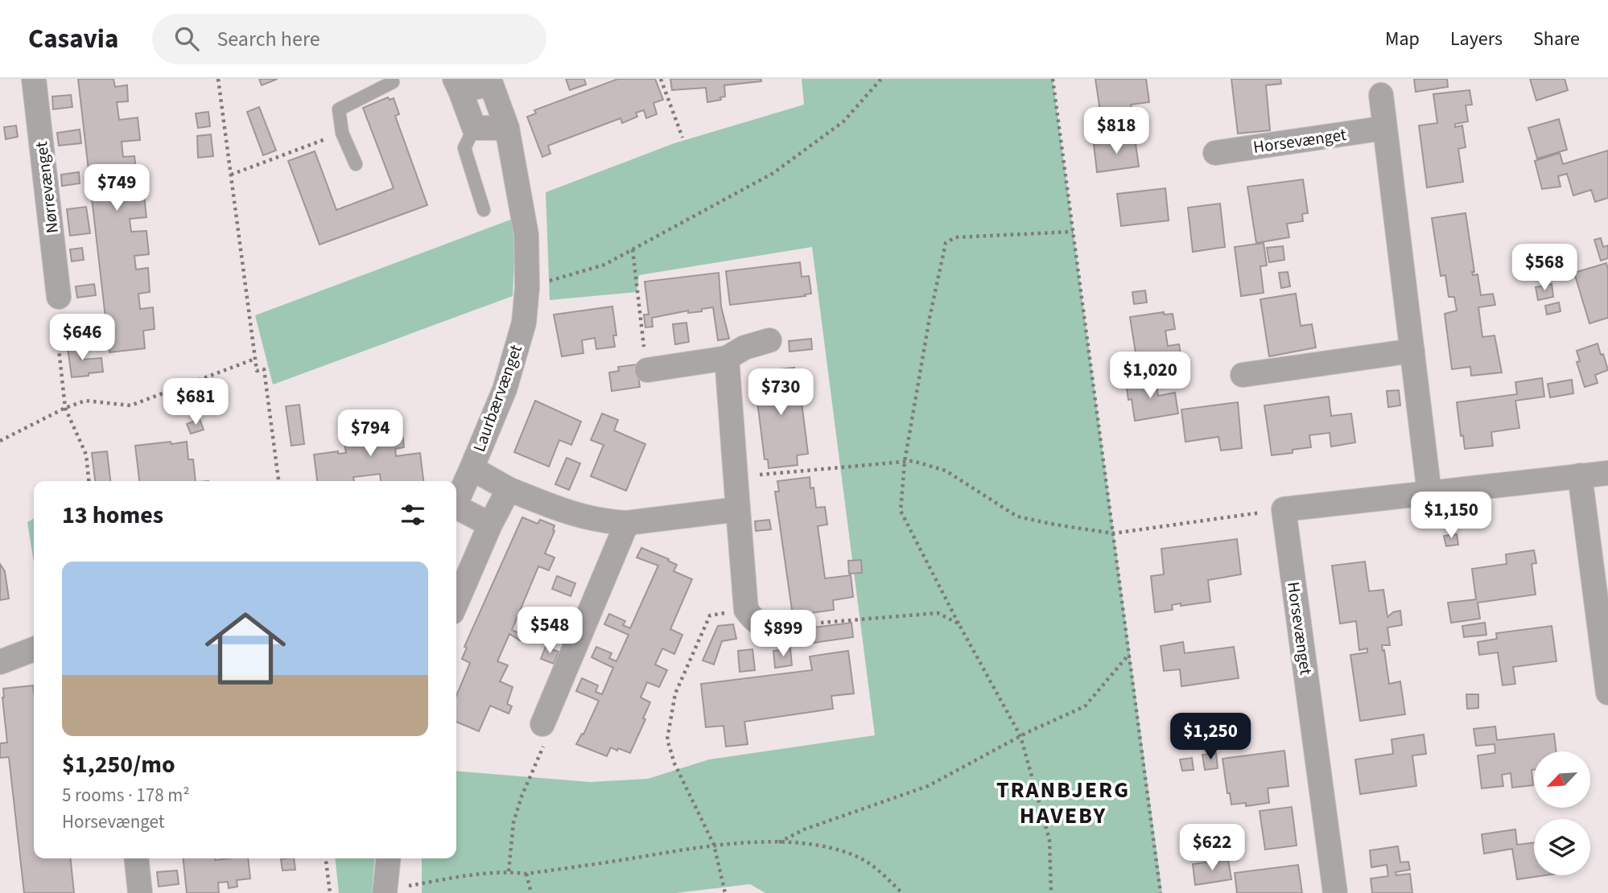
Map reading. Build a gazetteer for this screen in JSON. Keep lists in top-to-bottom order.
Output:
{
  "streets": {
    "street": ["Horsevænget", "Nørrevænget", "Laurbærvænget"]
  },
  "districts": ["TRANBJERG HAVEBY"],
  "north": "bottom left",
  "page": {
    "header": "Casavia",
    "search": "Search here",
    "nav": ["Map", "Layers", "Share"],
    "price": [
      "$818",
      "$749",
      "$568",
      "$646",
      "$1,020",
      "$730",
      "$681",
      "$794",
      "$1,150",
      "$548",
      "$899",
      "$1,250",
      "$622"
    ],
    "heading": "13 homes",
    "list": [
      {
        "name": "$1,250/mo",
        "note": "5 rooms · 178 m² · Horsevænget"
      }
    ]
  }
}
